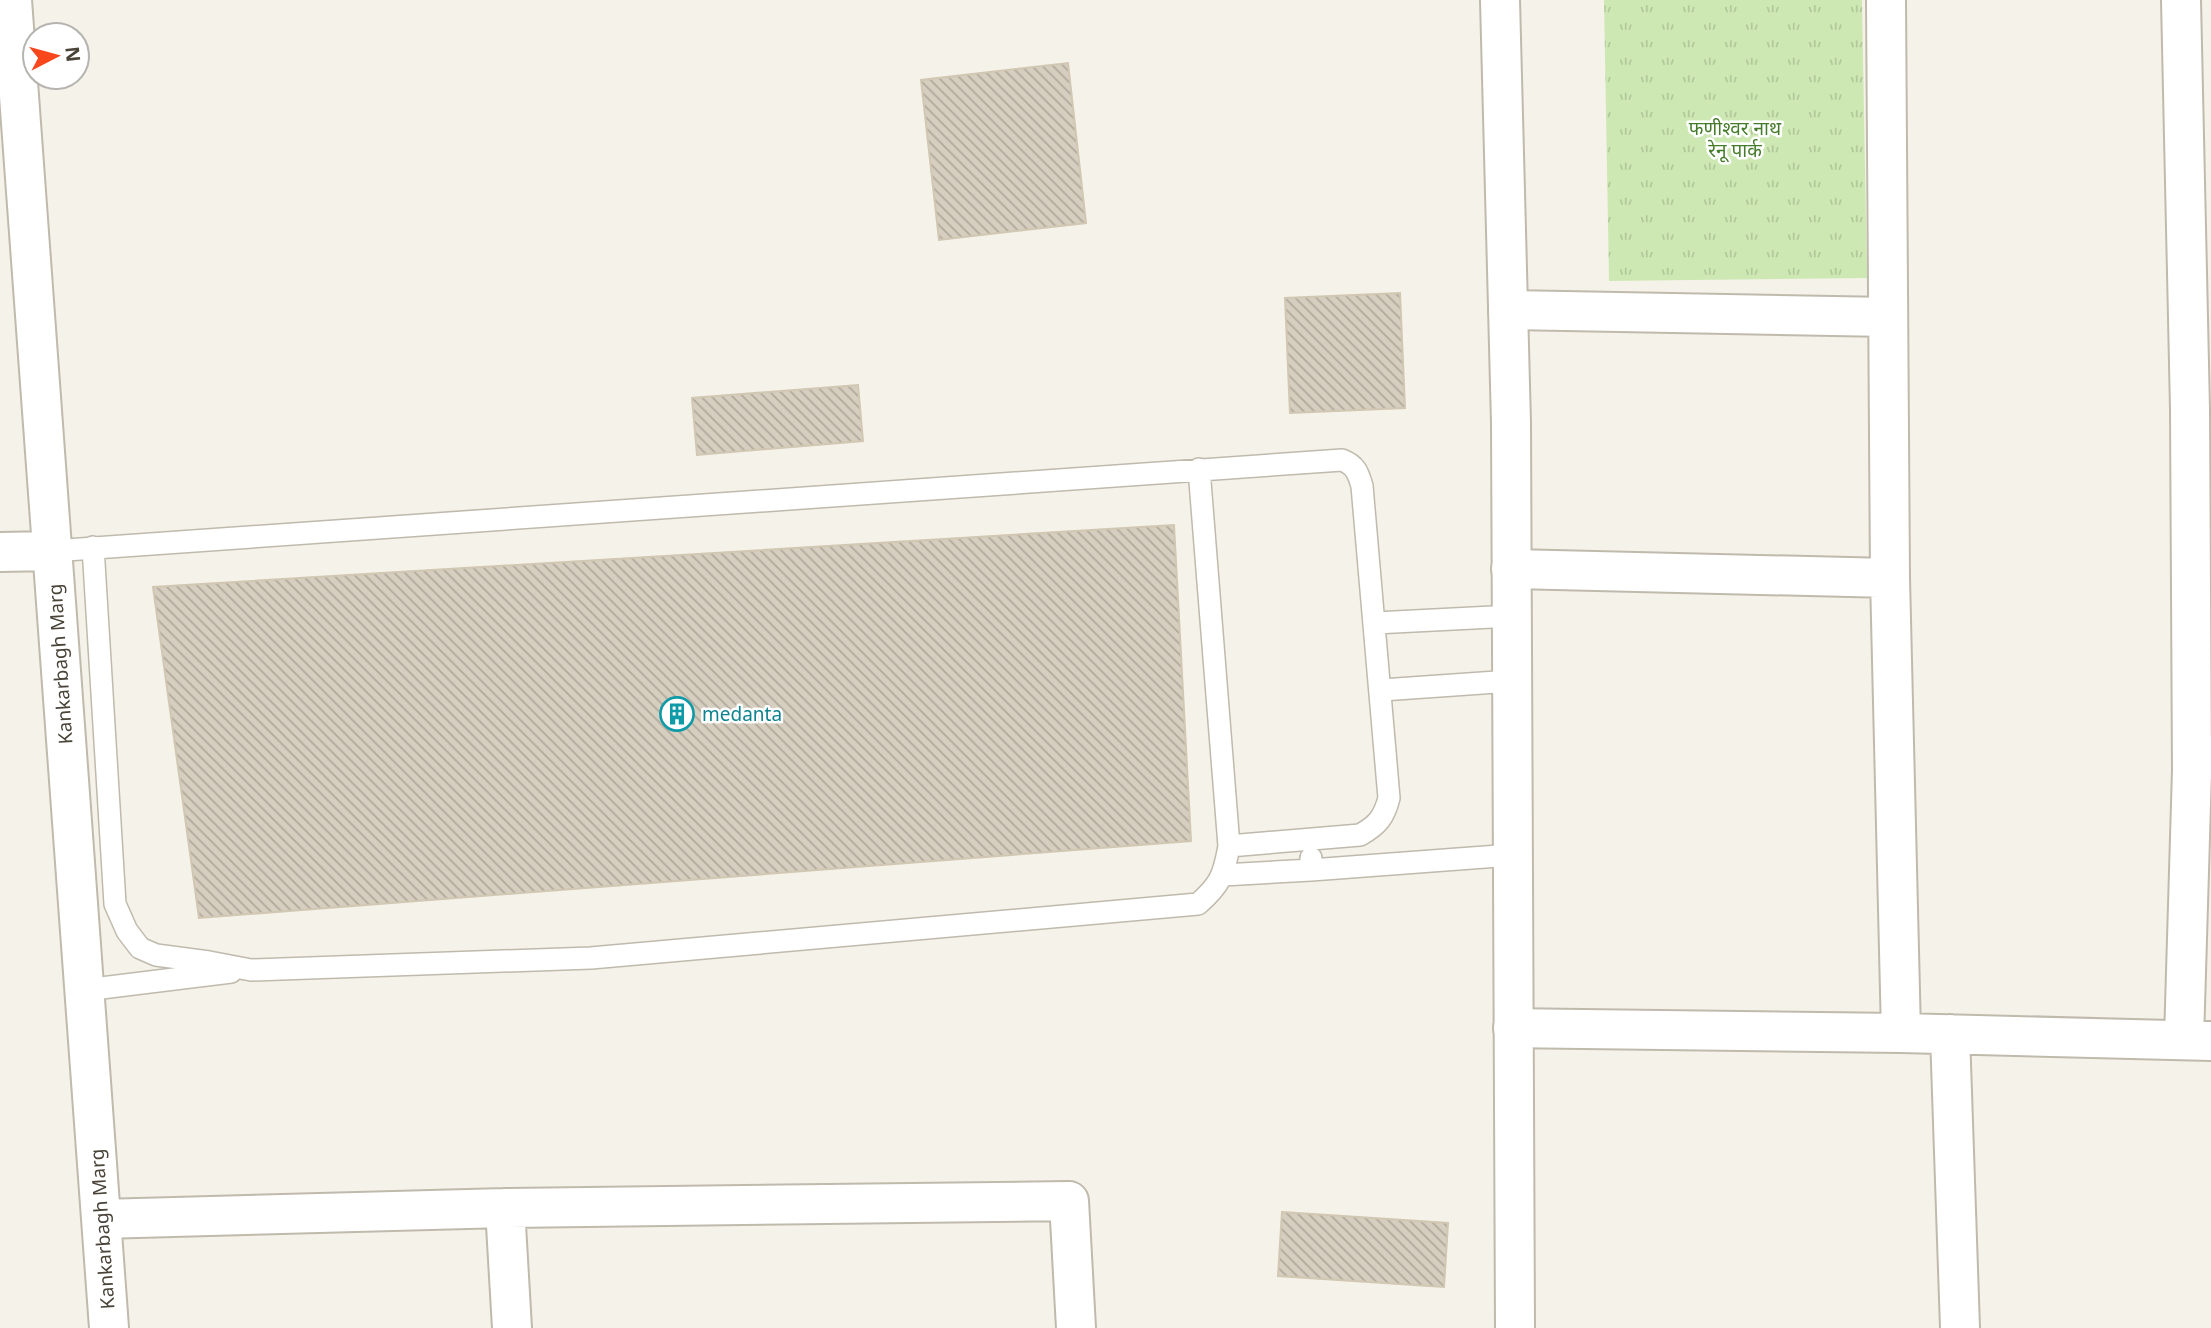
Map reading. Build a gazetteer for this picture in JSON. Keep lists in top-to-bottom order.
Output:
{
  "streets": {
    "street": ["Kankarbagh Marg"]
  },
  "parks": ["फणीश्वर नाथ रेनू पार्क"],
  "places": {
    "building": ["medanta"]
  },
  "north": "right"
}
